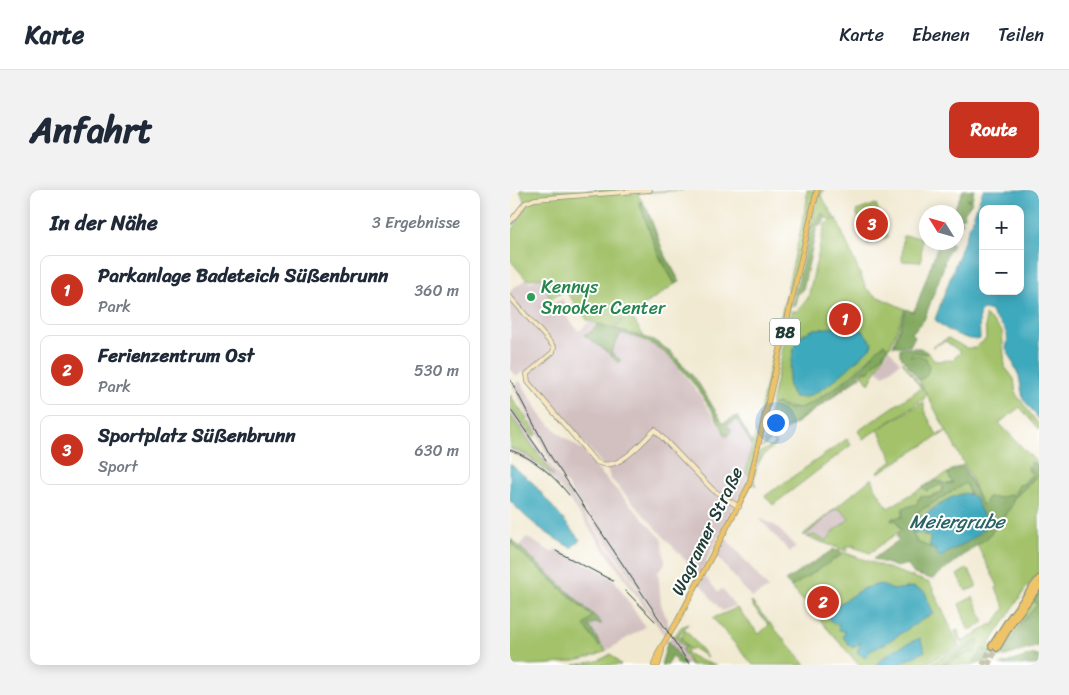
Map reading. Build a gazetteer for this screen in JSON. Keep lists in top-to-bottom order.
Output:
{
  "streets": {
    "main road": ["B8", "Wagramer Straße"]
  },
  "water": ["Meiergrube"],
  "places": ["Kennys Snooker Center"],
  "north": "top left",
  "page": {
    "header": "Karte",
    "nav": ["Karte", "Ebenen", "Teilen"],
    "title": "Anfahrt",
    "buttons": "Route",
    "heading": ["In der Nähe", "3 Ergebnisse"],
    "map_buttons": ["+", "−"],
    "pins": ["3", "1", "2"],
    "list": [
      {
        "mark": "1",
        "name": "Parkanlage Badeteich Süßenbrunn",
        "note": "Park",
        "value": "360 m"
      },
      {
        "mark": "2",
        "name": "Ferienzentrum Ost",
        "note": "Park",
        "value": "530 m"
      },
      {
        "mark": "3",
        "name": "Sportplatz Süßenbrunn",
        "note": "Sport",
        "value": "630 m"
      }
    ]
  }
}
